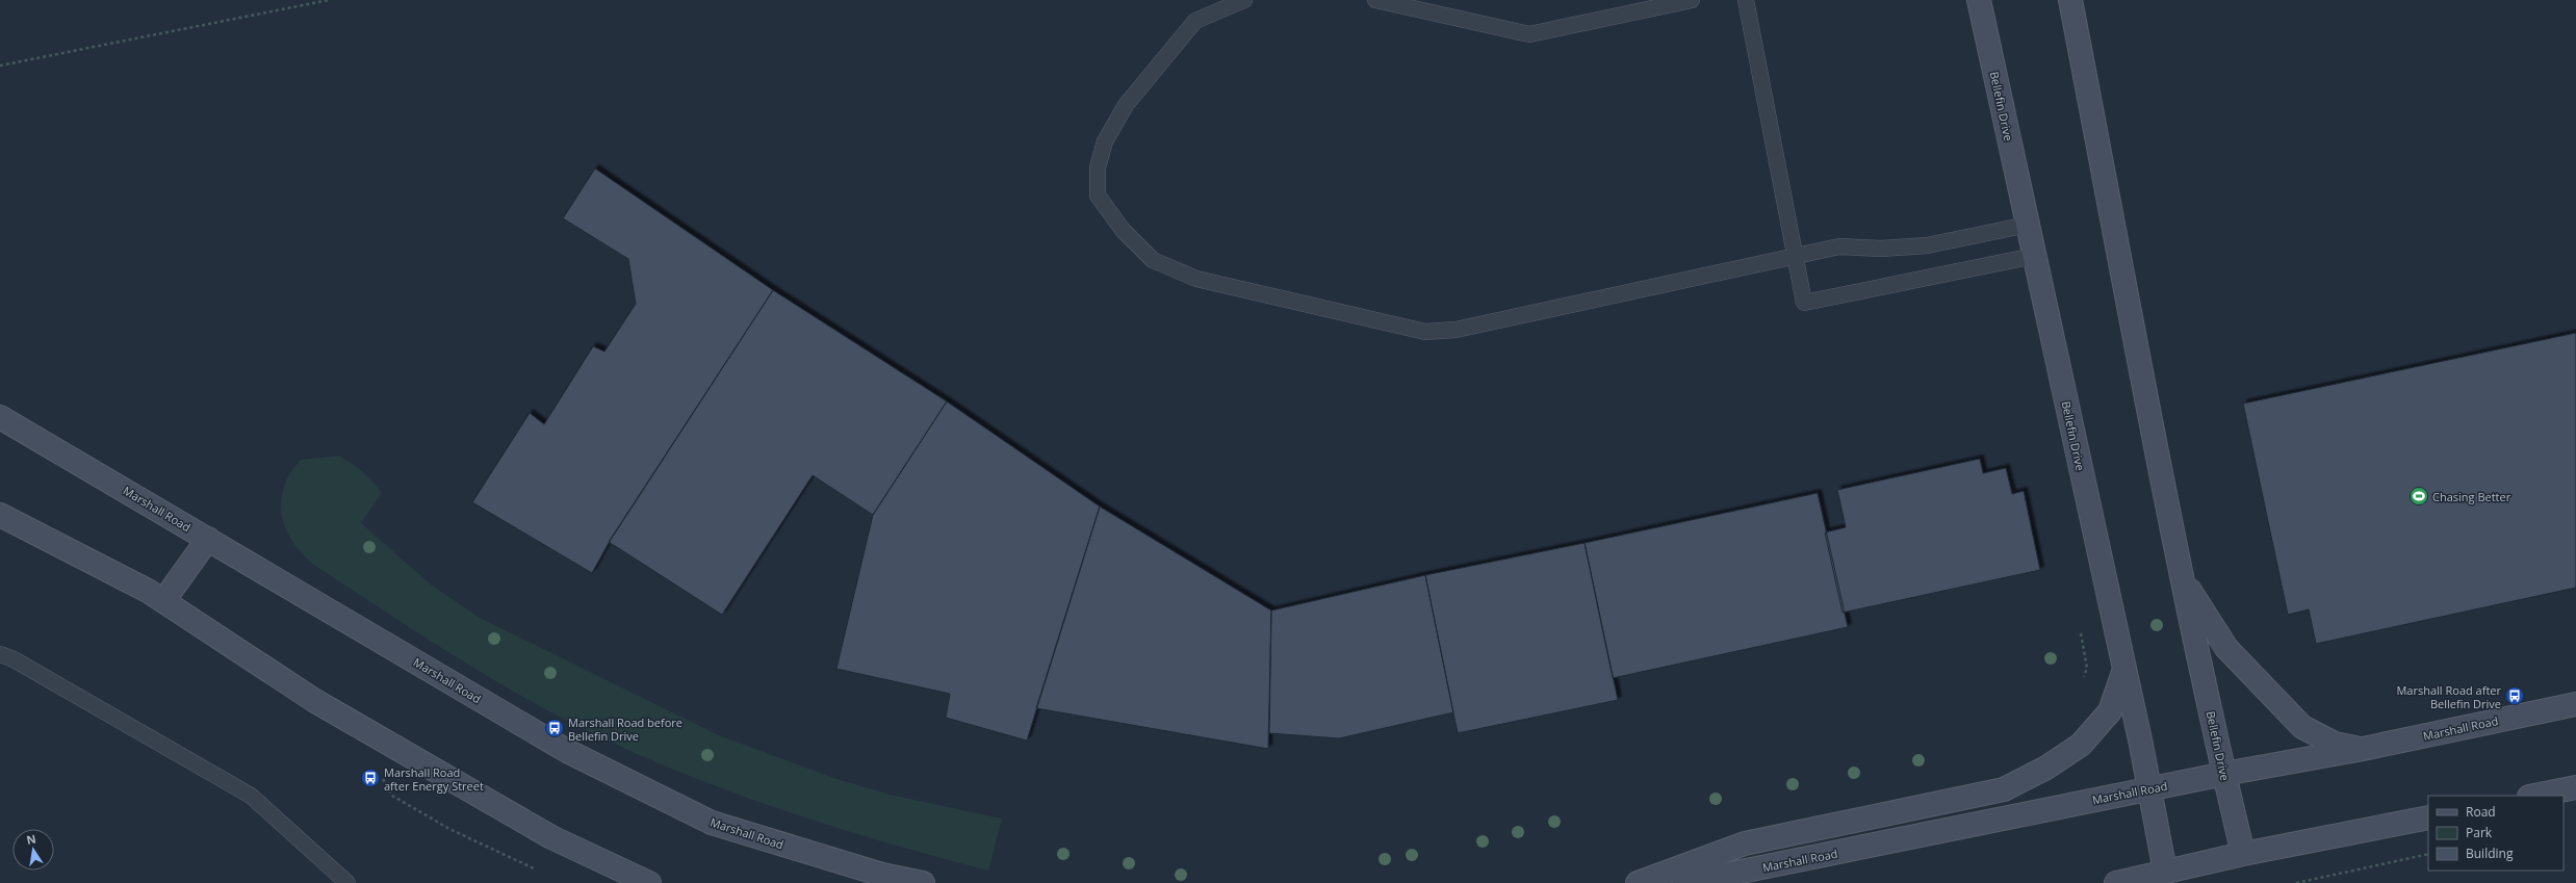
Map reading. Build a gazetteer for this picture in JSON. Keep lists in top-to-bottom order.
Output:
{
  "streets": {
    "main road": ["Bellefin Drive", "Marshall Road"]
  },
  "crossings": [
    ["Bellefin Drive", "Marshall Road"]
  ],
  "places": {
    "sports": ["Chasing Better"],
    "bus stop": ["Marshall Road after Bellefin Drive", "Marshall Road before Bellefin Drive", "Marshall Road after Energy Street"]
  },
  "legend": ["Road", "Park", "Building"],
  "north": "top"
}
